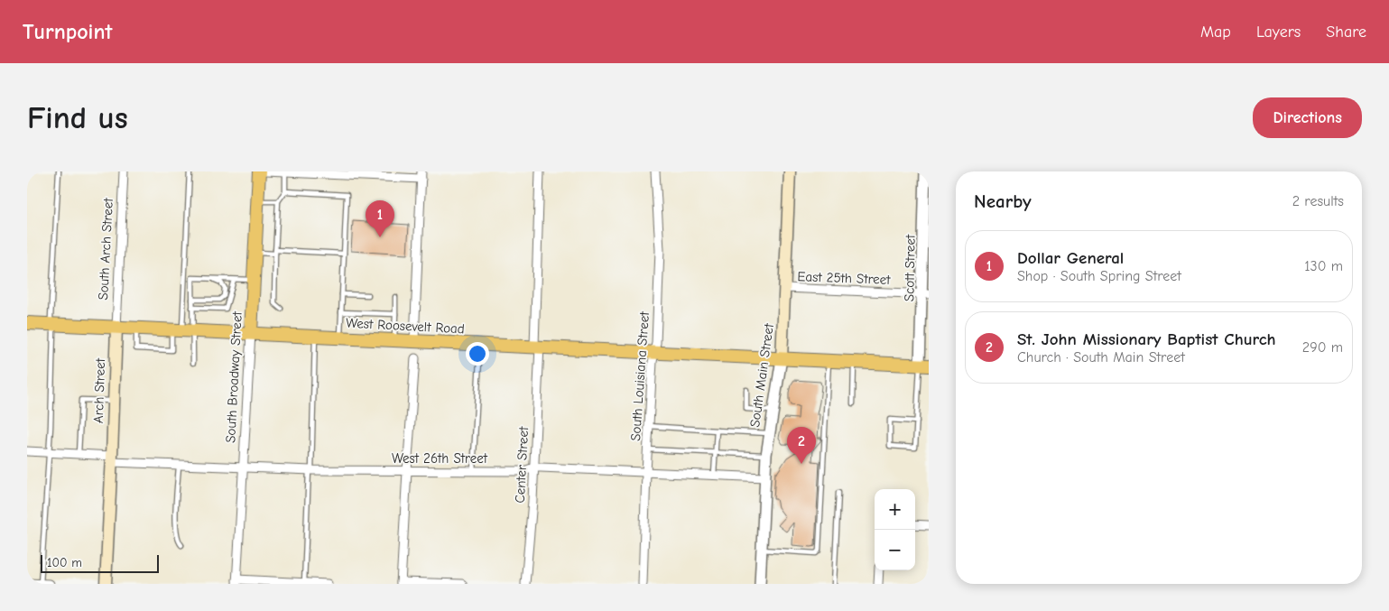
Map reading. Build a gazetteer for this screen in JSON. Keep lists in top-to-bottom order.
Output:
{
  "streets": {
    "main road": [
      "West Roosevelt Road",
      "South Main Street",
      "South Broadway Street",
      "Arch Street"
    ],
    "street": [
      "South Arch Street",
      "Scott Street",
      "East 25th Street",
      "South Louisiana Street",
      "West 26th Street",
      "Center Street"
    ]
  },
  "crossings": [
    ["South Arch Street", "West Roosevelt Road"],
    ["South Arch Street", "Arch Street"],
    ["Scott Street", "East 25th Street"],
    ["Scott Street", "West Roosevelt Road"],
    ["East 25th Street", "South Main Street"],
    ["West Roosevelt Road", "South Main Street"],
    ["West Roosevelt Road", "South Louisiana Street"],
    ["West Roosevelt Road", "South Broadway Street"],
    ["West Roosevelt Road", "Arch Street"],
    ["West Roosevelt Road", "Center Street"],
    ["South Main Street", "West 26th Street"],
    ["South Louisiana Street", "West 26th Street"],
    ["South Broadway Street", "West 26th Street"],
    ["Arch Street", "West 26th Street"],
    ["West 26th Street", "Center Street"]
  ],
  "scale_bar": "100 m",
  "page": {
    "header": "Turnpoint",
    "nav": ["Map", "Layers", "Share"],
    "buttons": "Directions",
    "title": "Find us",
    "heading": ["Nearby", "2 results"],
    "pins": ["1", "2"],
    "list": [
      {
        "mark": "1",
        "name": "Dollar General",
        "note": "Shop · South Spring Street",
        "value": "130 m"
      },
      {
        "mark": "2",
        "name": "St. John Missionary Baptist Church",
        "note": "Church · South Main Street",
        "value": "290 m"
      }
    ],
    "map_buttons": ["+", "−"],
    "scale": "100 m"
  }
}
